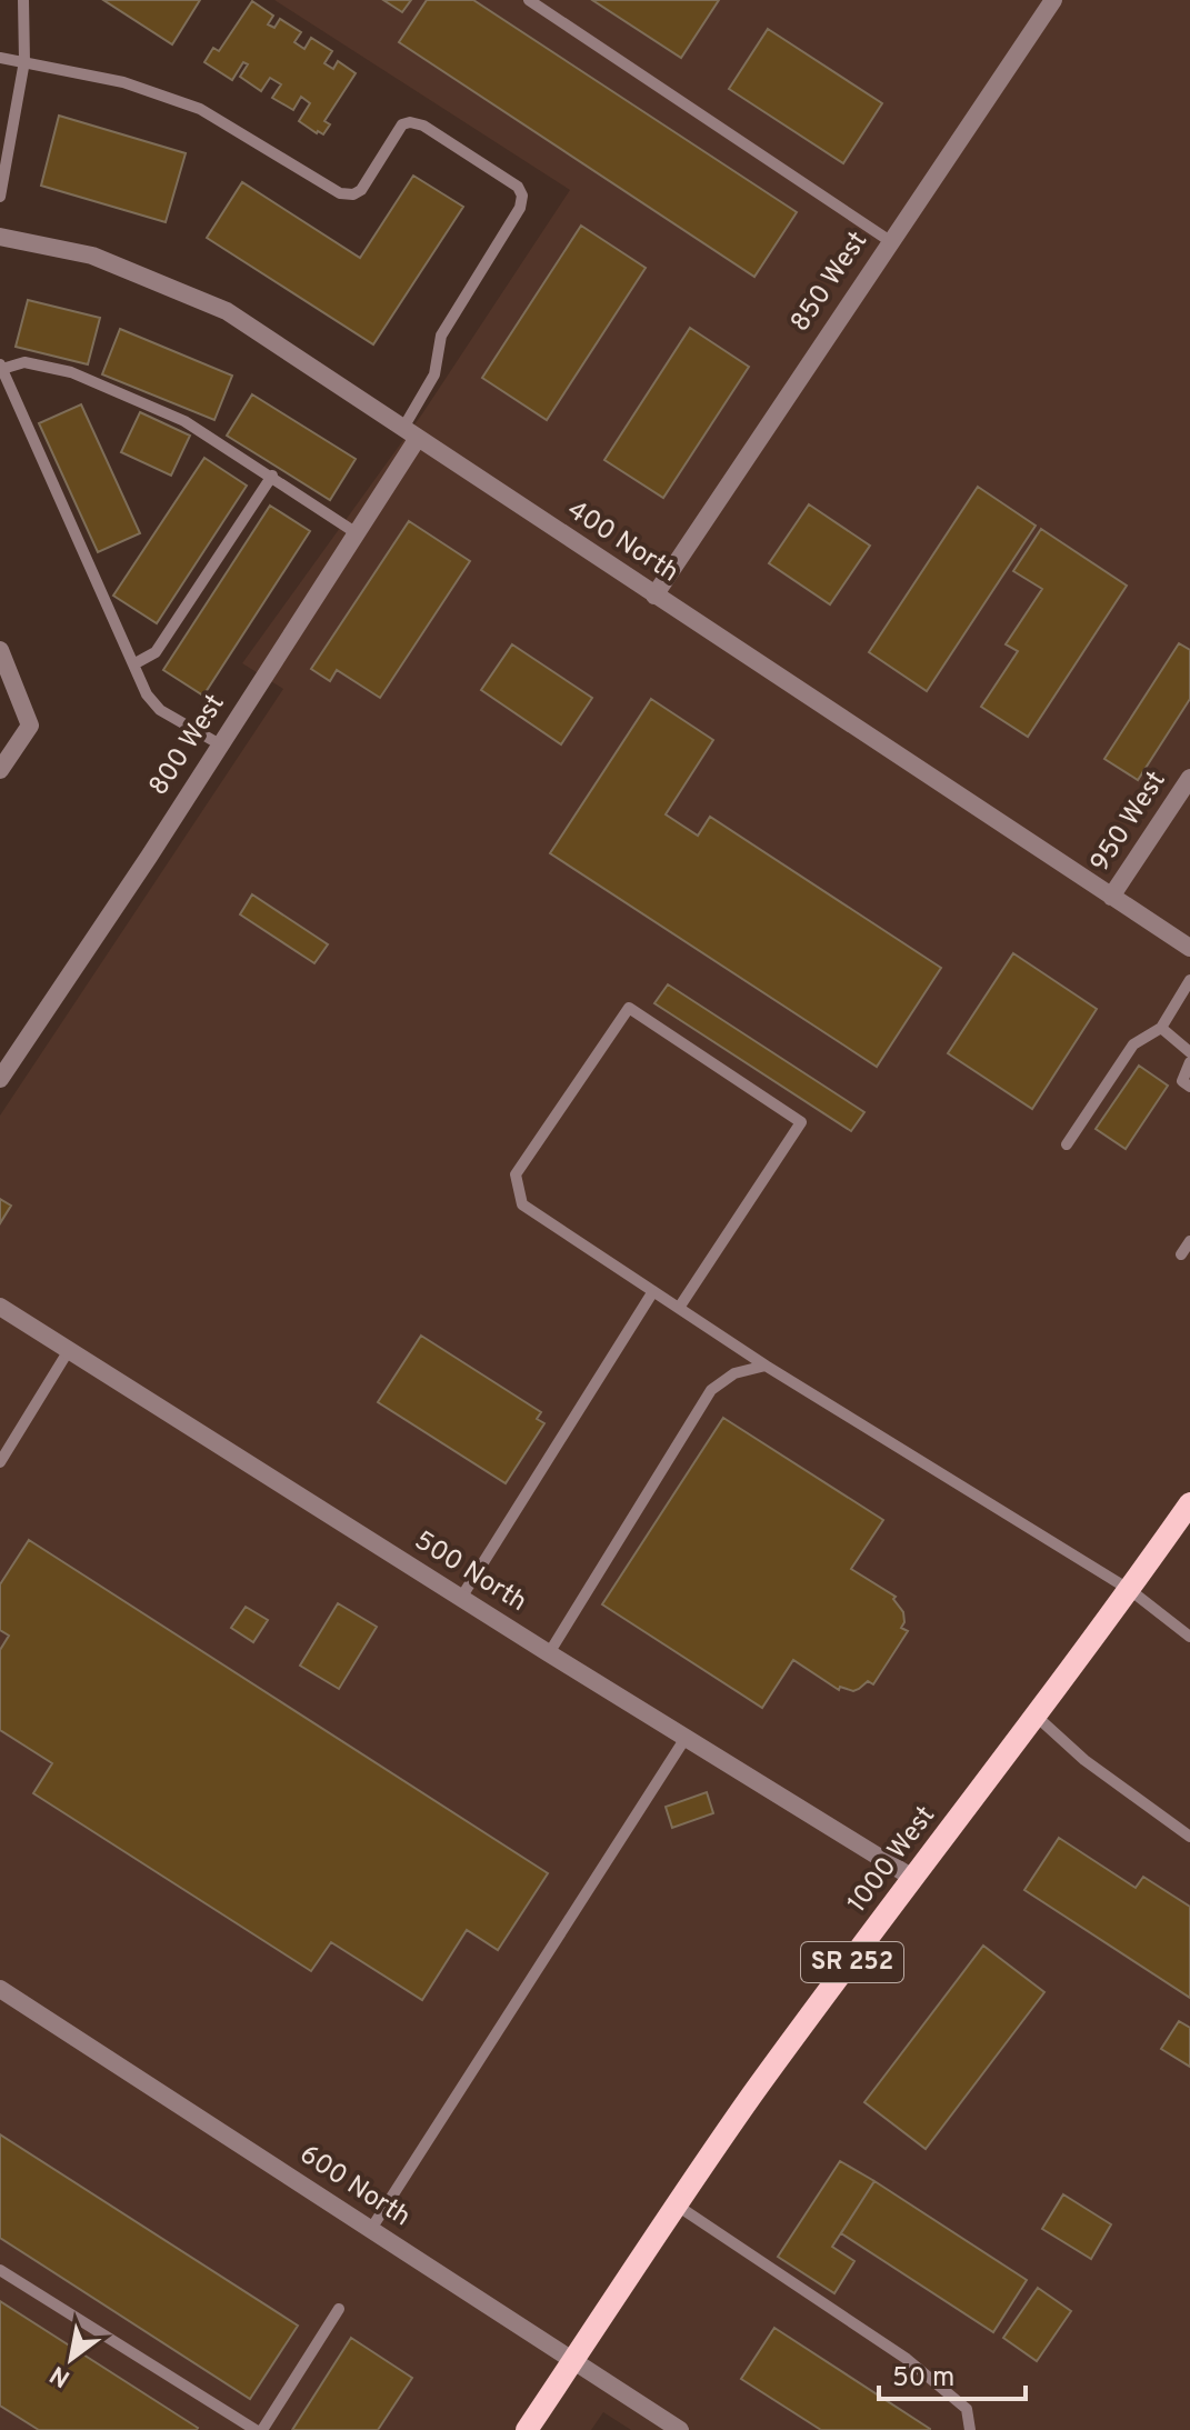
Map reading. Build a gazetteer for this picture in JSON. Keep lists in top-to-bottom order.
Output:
{
  "streets": {
    "main road": ["1000 West", "SR 252"],
    "street": [
      "850 West",
      "400 North",
      "800 West",
      "950 West",
      "500 North",
      "600 North"
    ]
  },
  "crossings": [
    ["850 West", "400 North"],
    ["400 North", "800 West"],
    ["400 North", "950 West"],
    ["500 North", "1000 West"],
    ["1000 West", "600 North"]
  ],
  "scale_bar": "50 m",
  "north": "bottom left"
}
